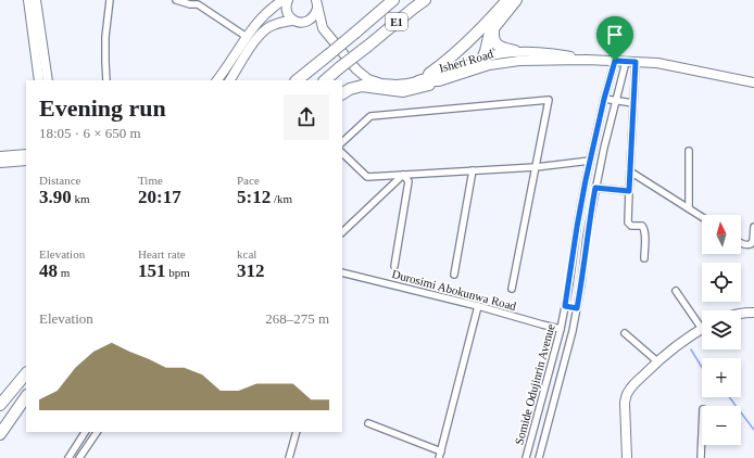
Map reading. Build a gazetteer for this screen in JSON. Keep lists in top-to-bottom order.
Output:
{
  "streets": {
    "highway": ["E1"],
    "street": ["Isheri Road", "Durosimi Abokunwa Road", "Somide Odujinrin Avenue"]
  },
  "crossings": [
    ["Isheri Road", "Somide Odujinrin Avenue"],
    ["Durosimi Abokunwa Road", "Somide Odujinrin Avenue"]
  ],
  "north": "top",
  "page": {
    "heading": ["Evening run", "18:05 · 6 × 650 m"],
    "stats": [
      ["Distance", "3.90 km"],
      ["Time", "20:17"],
      ["Pace", "5:12 /km"],
      ["Elevation", "48 m"],
      ["Heart rate", "151 bpm"],
      ["kcal", "312"]
    ],
    "map_buttons": ["+", "−"],
    "chart": ["Elevation", "268–275 m"]
  }
}
